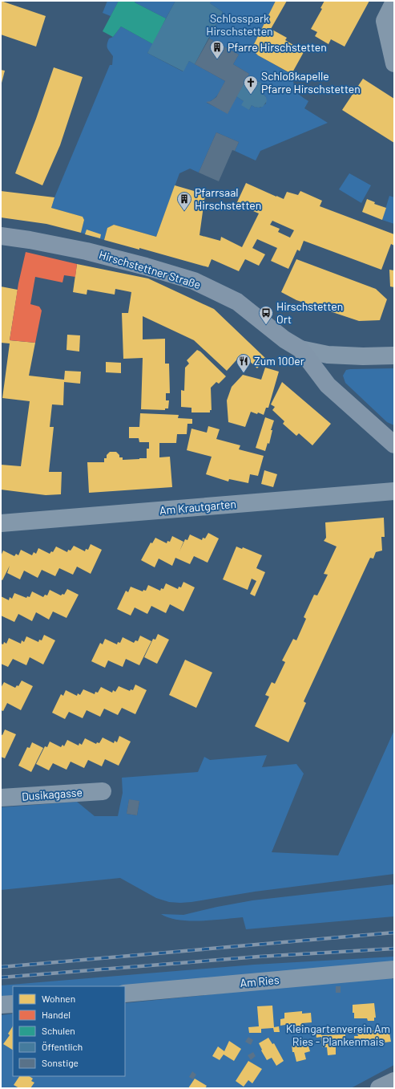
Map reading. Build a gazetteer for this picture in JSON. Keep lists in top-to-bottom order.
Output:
{
  "streets": {
    "main road": ["Hirschstettner Straße"],
    "street": ["Am Krautgarten", "Dusikagasse", "Am Ries"]
  },
  "parks": ["Schlosspark Hirschstetten", "Kleingartenverein Am Ries - Plankenmais"],
  "places": {
    "building": ["Pfarre Hirschstetten", "Pfarrsaal Hirschstetten"],
    "church": ["Schloßkapelle Pfarre Hirschstetten"],
    "bus stop": ["Hirschstetten Ort"],
    "restaurant": ["Zum 100er"]
  },
  "legend": [
    "Wohnen",
    "Handel",
    "Schulen",
    "Öffentlich",
    "Sonstige"
  ]
}
